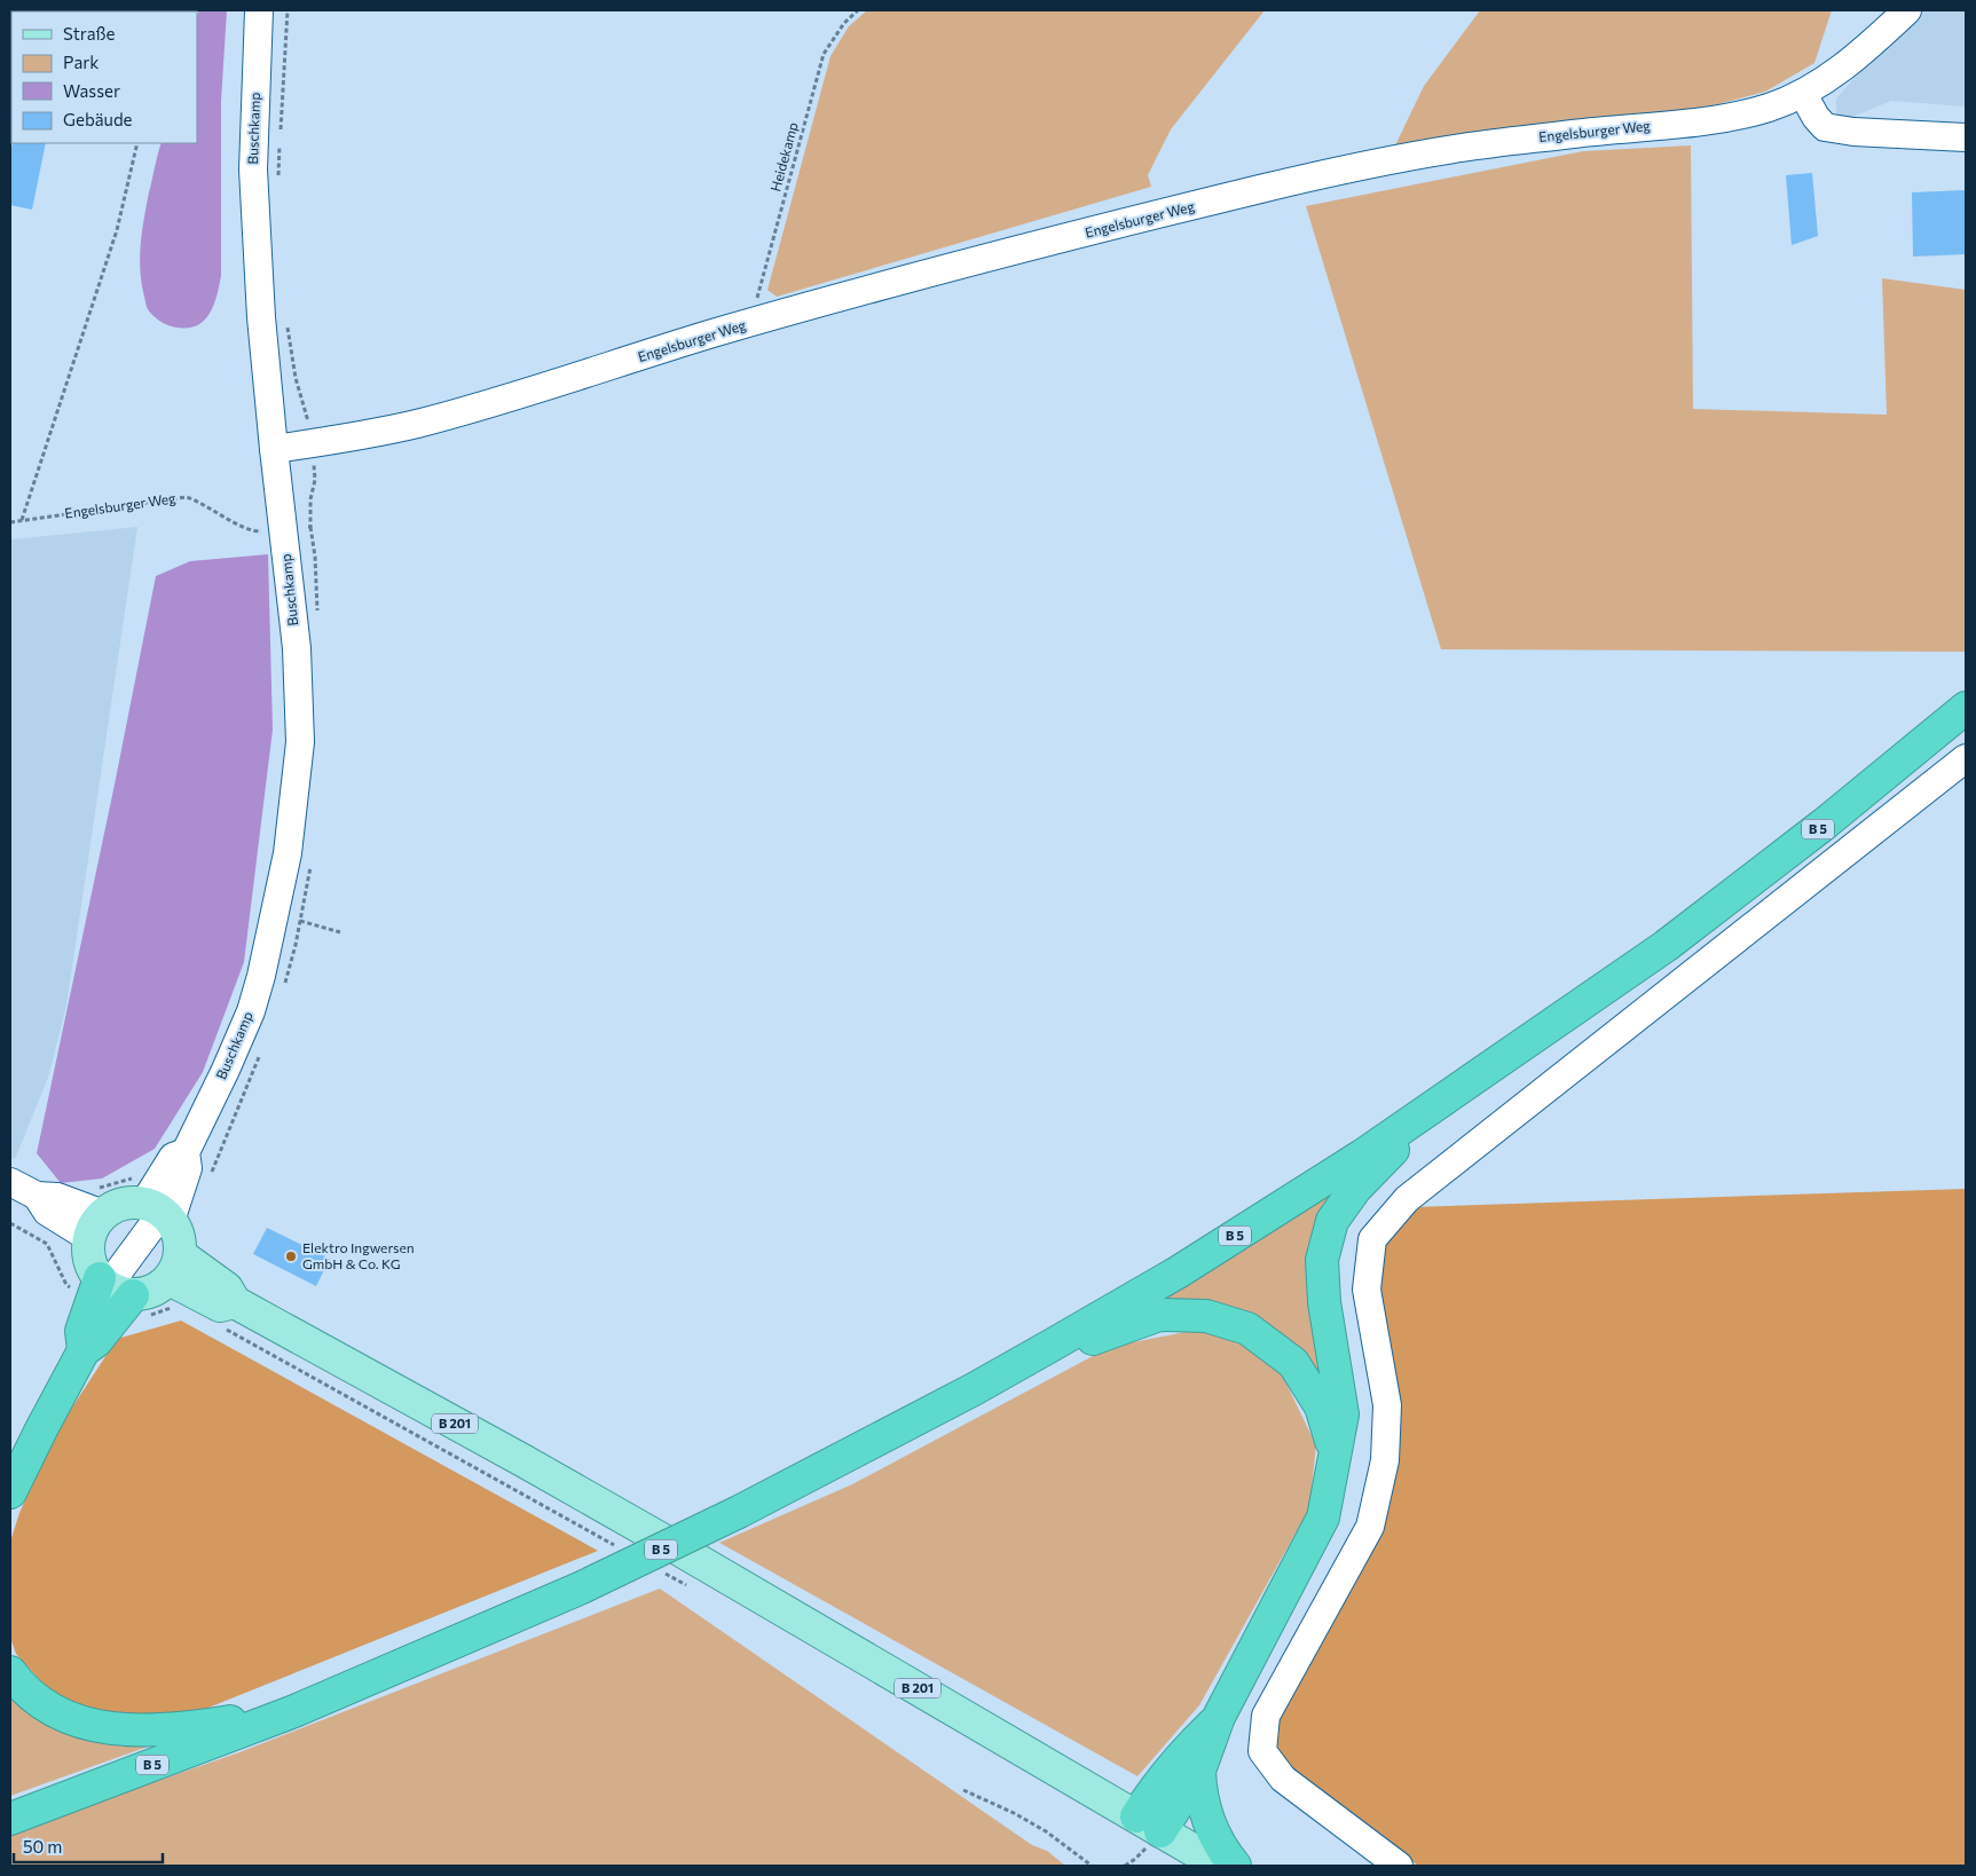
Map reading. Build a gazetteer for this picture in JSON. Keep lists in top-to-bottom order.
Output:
{
  "streets": {
    "highway": ["B 5"],
    "main road": ["B 201"],
    "street": ["Buschkamp", "Engelsburger Weg"],
    "path": ["Heidekamp"]
  },
  "crossings": [
    ["Buschkamp", "Engelsburger Weg"],
    ["Engelsburger Weg", "Heidekamp"]
  ],
  "places": ["Elektro Ingwersen GmbH & Co. KG"],
  "legend": [
    "Straße",
    "Park",
    "Wasser",
    "Gebäude"
  ],
  "scale_bar": "50 m"
}
